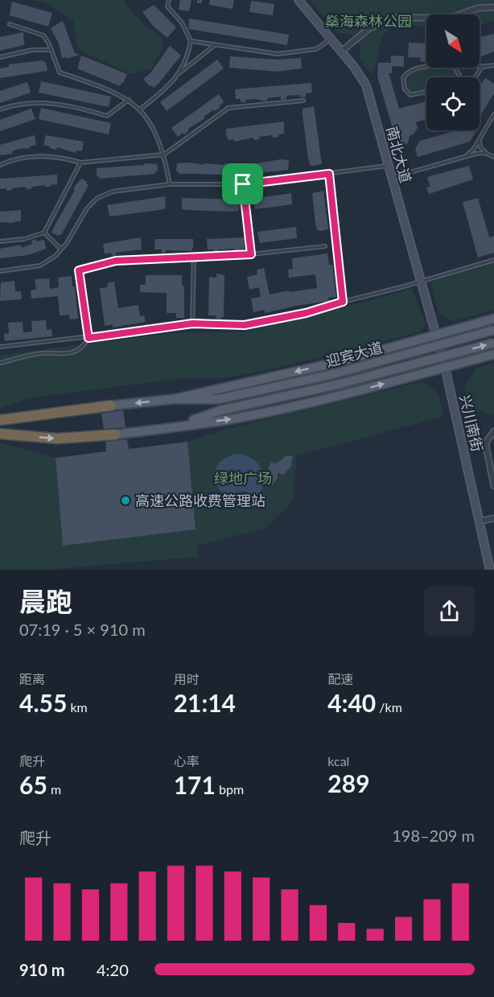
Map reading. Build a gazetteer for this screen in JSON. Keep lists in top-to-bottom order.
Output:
{
  "streets": {
    "main road": ["迎宾大道"],
    "street": ["南北大道", "兴川南街"]
  },
  "crossings": [
    ["南北大道", "兴川南街"]
  ],
  "parks": ["燊海森林公园", "绿地广场"],
  "places": ["高速公路收费管理站"],
  "north": "bottom right",
  "page": {
    "heading": ["晨跑", "07:19 · 5 × 910 m"],
    "stats": [
      ["距离", "4.55 km"],
      ["用时", "21:14"],
      ["配速", "4:40 /km"],
      ["爬升", "65 m"],
      ["心率", "171 bpm"],
      ["kcal", "289"]
    ],
    "chart": ["爬升", "198–209 m"],
    "list": [
      {
        "name": "910 m",
        "note": "4:20"
      }
    ]
  }
}
